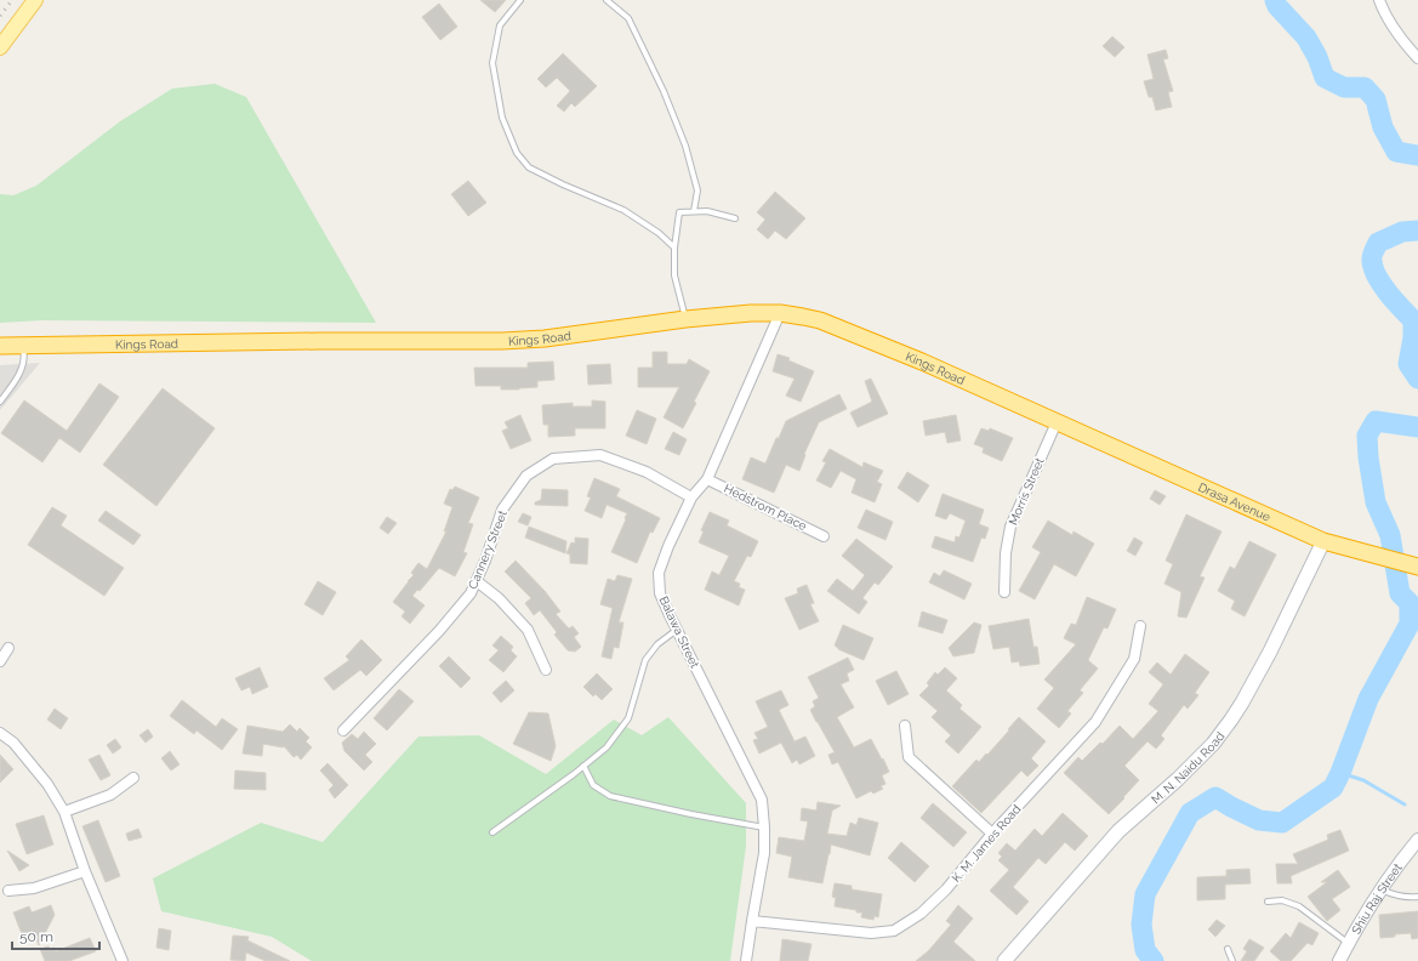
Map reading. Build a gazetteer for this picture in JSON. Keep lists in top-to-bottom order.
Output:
{
  "streets": {
    "highway": ["Kings Road", "Drasa Avenue"],
    "main road": ["M. N. Naidu Road"],
    "street": [
      "Morris Street",
      "Hedstrom Place",
      "Cannery Street",
      "Balawa Street",
      "K. M. James Road",
      "Shiu Raj Street"
    ]
  },
  "crossings": [
    ["Kings Road", "Morris Street"],
    ["Kings Road", "Drasa Avenue"],
    ["Kings Road", "Balawa Street"],
    ["Morris Street", "Drasa Avenue"],
    ["Drasa Avenue", "M. N. Naidu Road"],
    ["Hedstrom Place", "Balawa Street"],
    ["Cannery Street", "Balawa Street"],
    ["Balawa Street", "K. M. James Road"]
  ],
  "scale_bar": "50 m"
}
